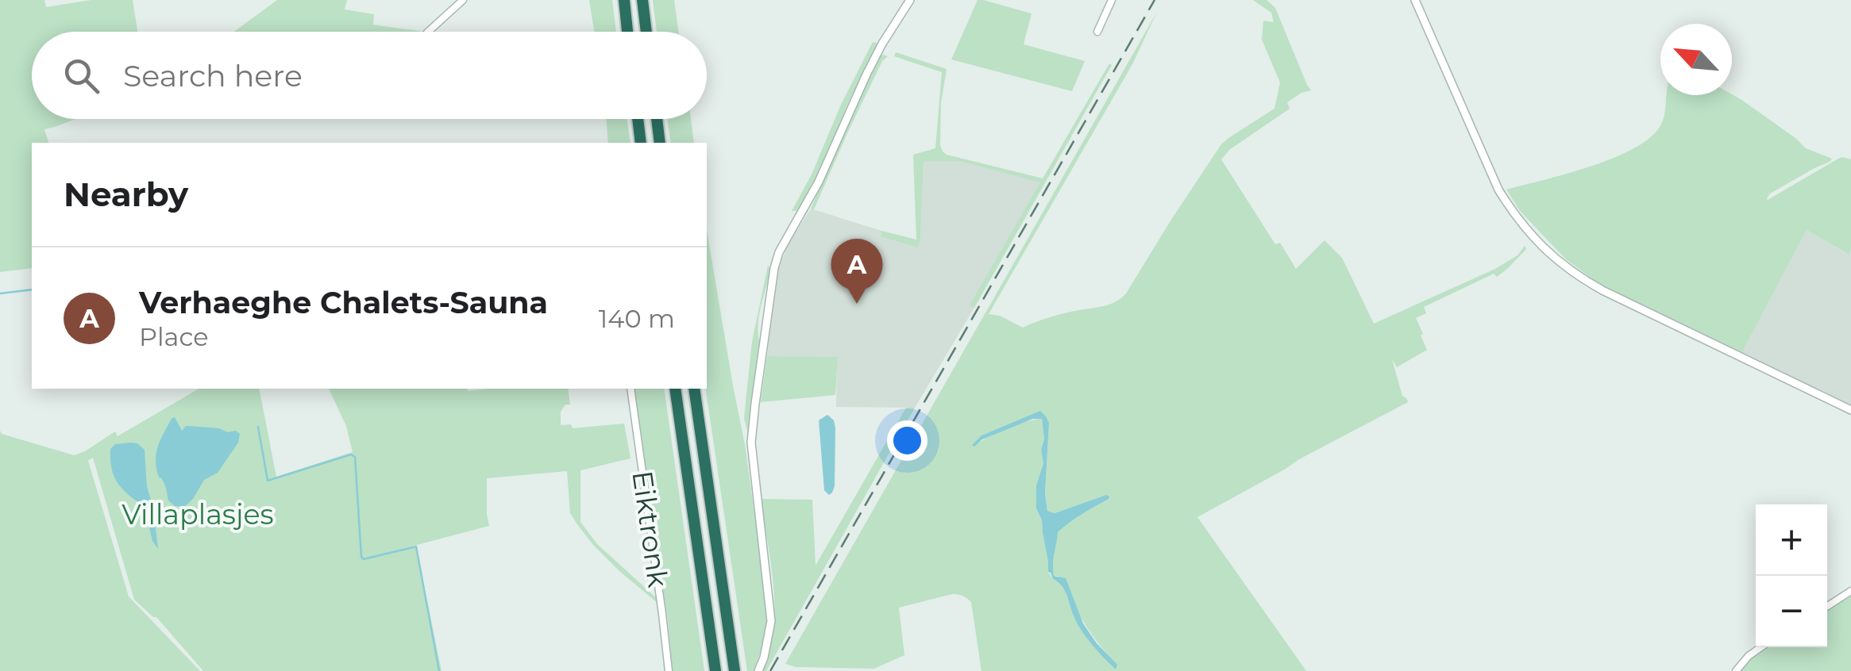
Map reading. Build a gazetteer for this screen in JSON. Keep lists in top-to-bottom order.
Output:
{
  "streets": {
    "street": ["Eiktronk"]
  },
  "parks": ["Villaplasjes"],
  "north": "top left",
  "page": {
    "search": "Search here",
    "heading": "Nearby",
    "pins": "A",
    "list": [
      {
        "mark": "A",
        "name": "Verhaeghe Chalets-Sauna",
        "note": "Place",
        "value": "140 m"
      }
    ],
    "map_buttons": ["+", "−"]
  }
}
